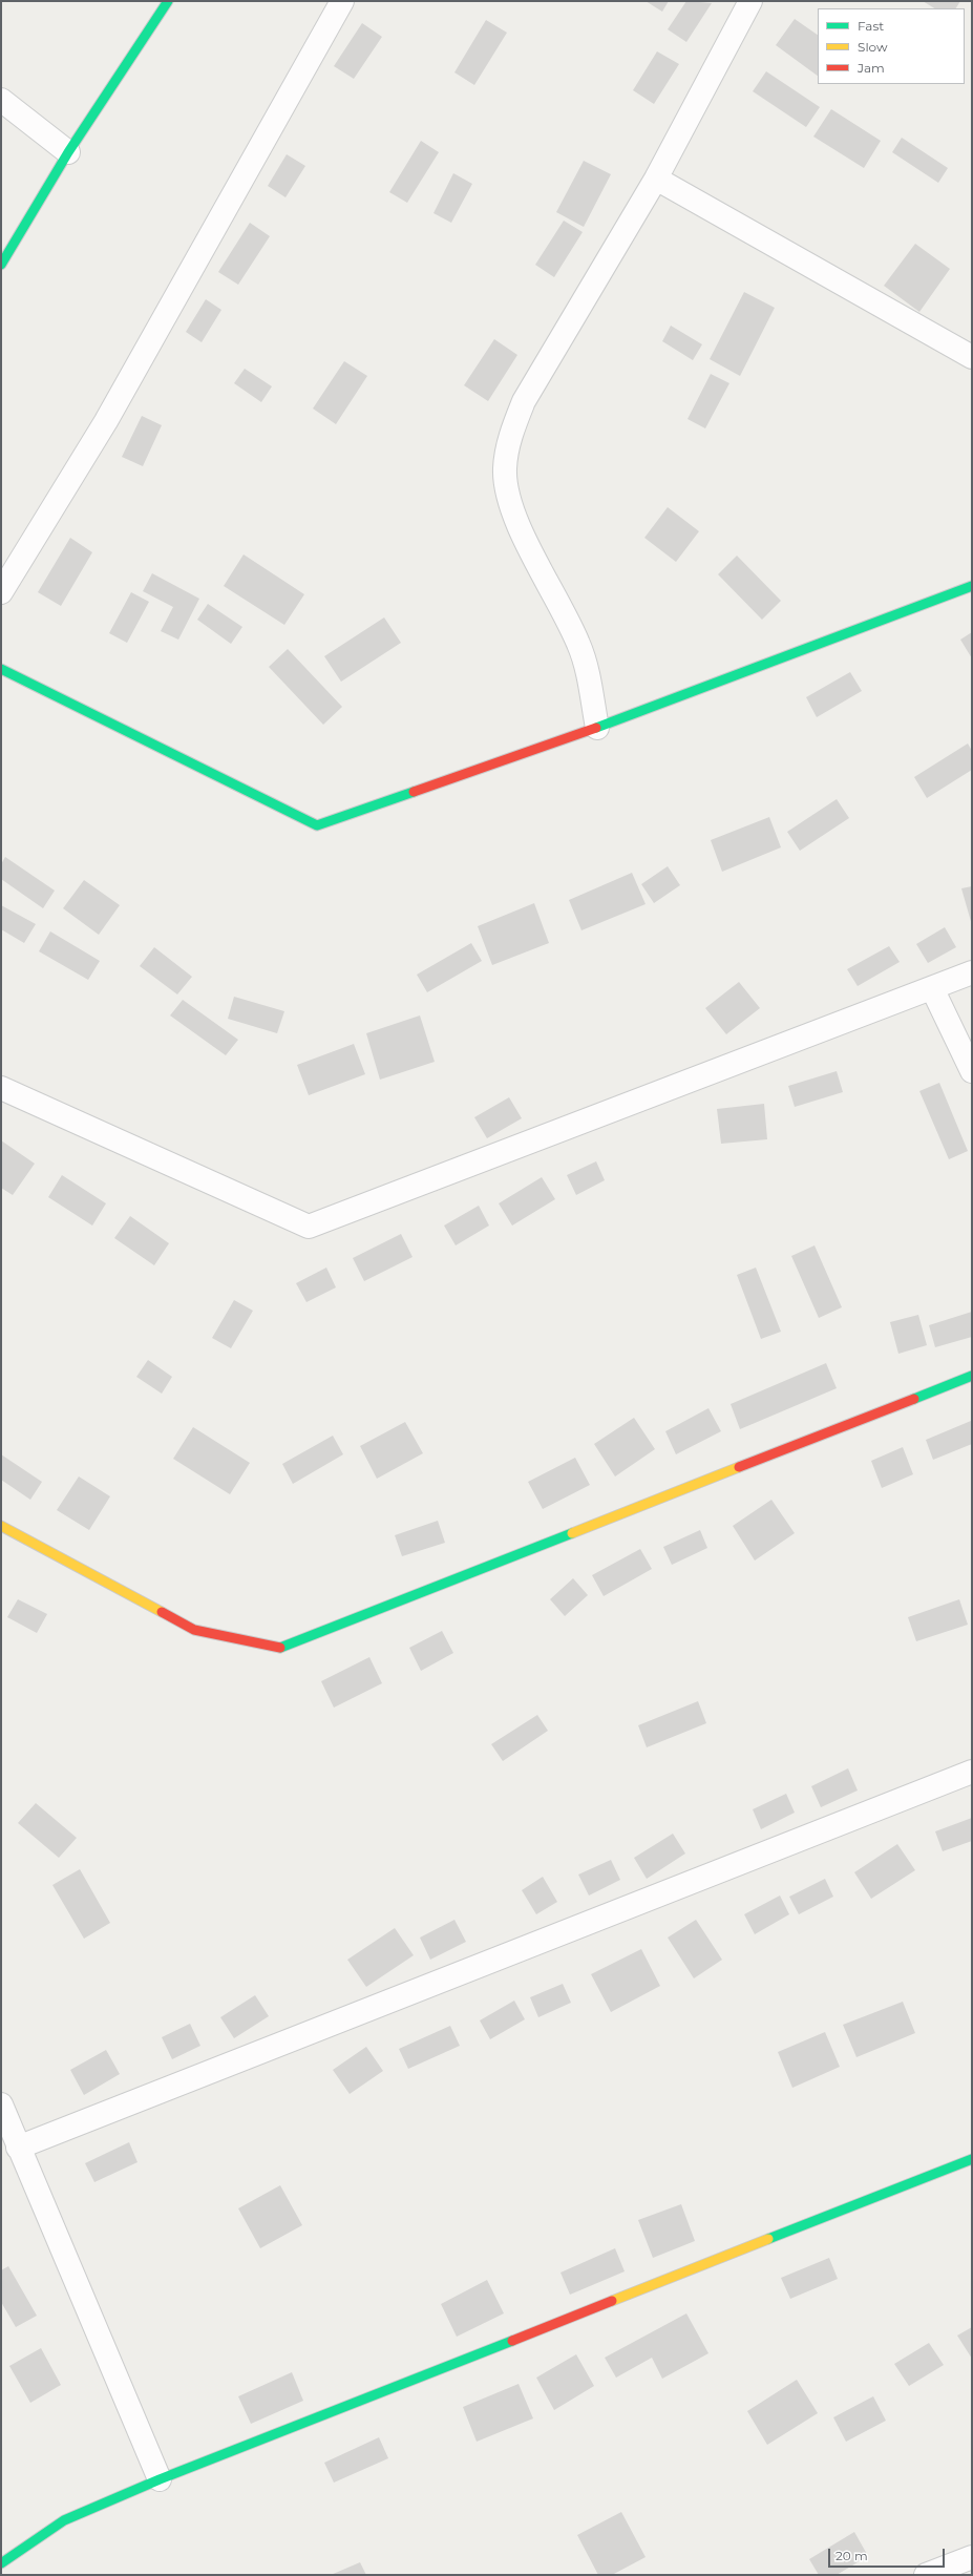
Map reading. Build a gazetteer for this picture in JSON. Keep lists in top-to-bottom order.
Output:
{
  "legend": ["Fast", "Slow", "Jam"],
  "scale_bar": "20 m"
}
